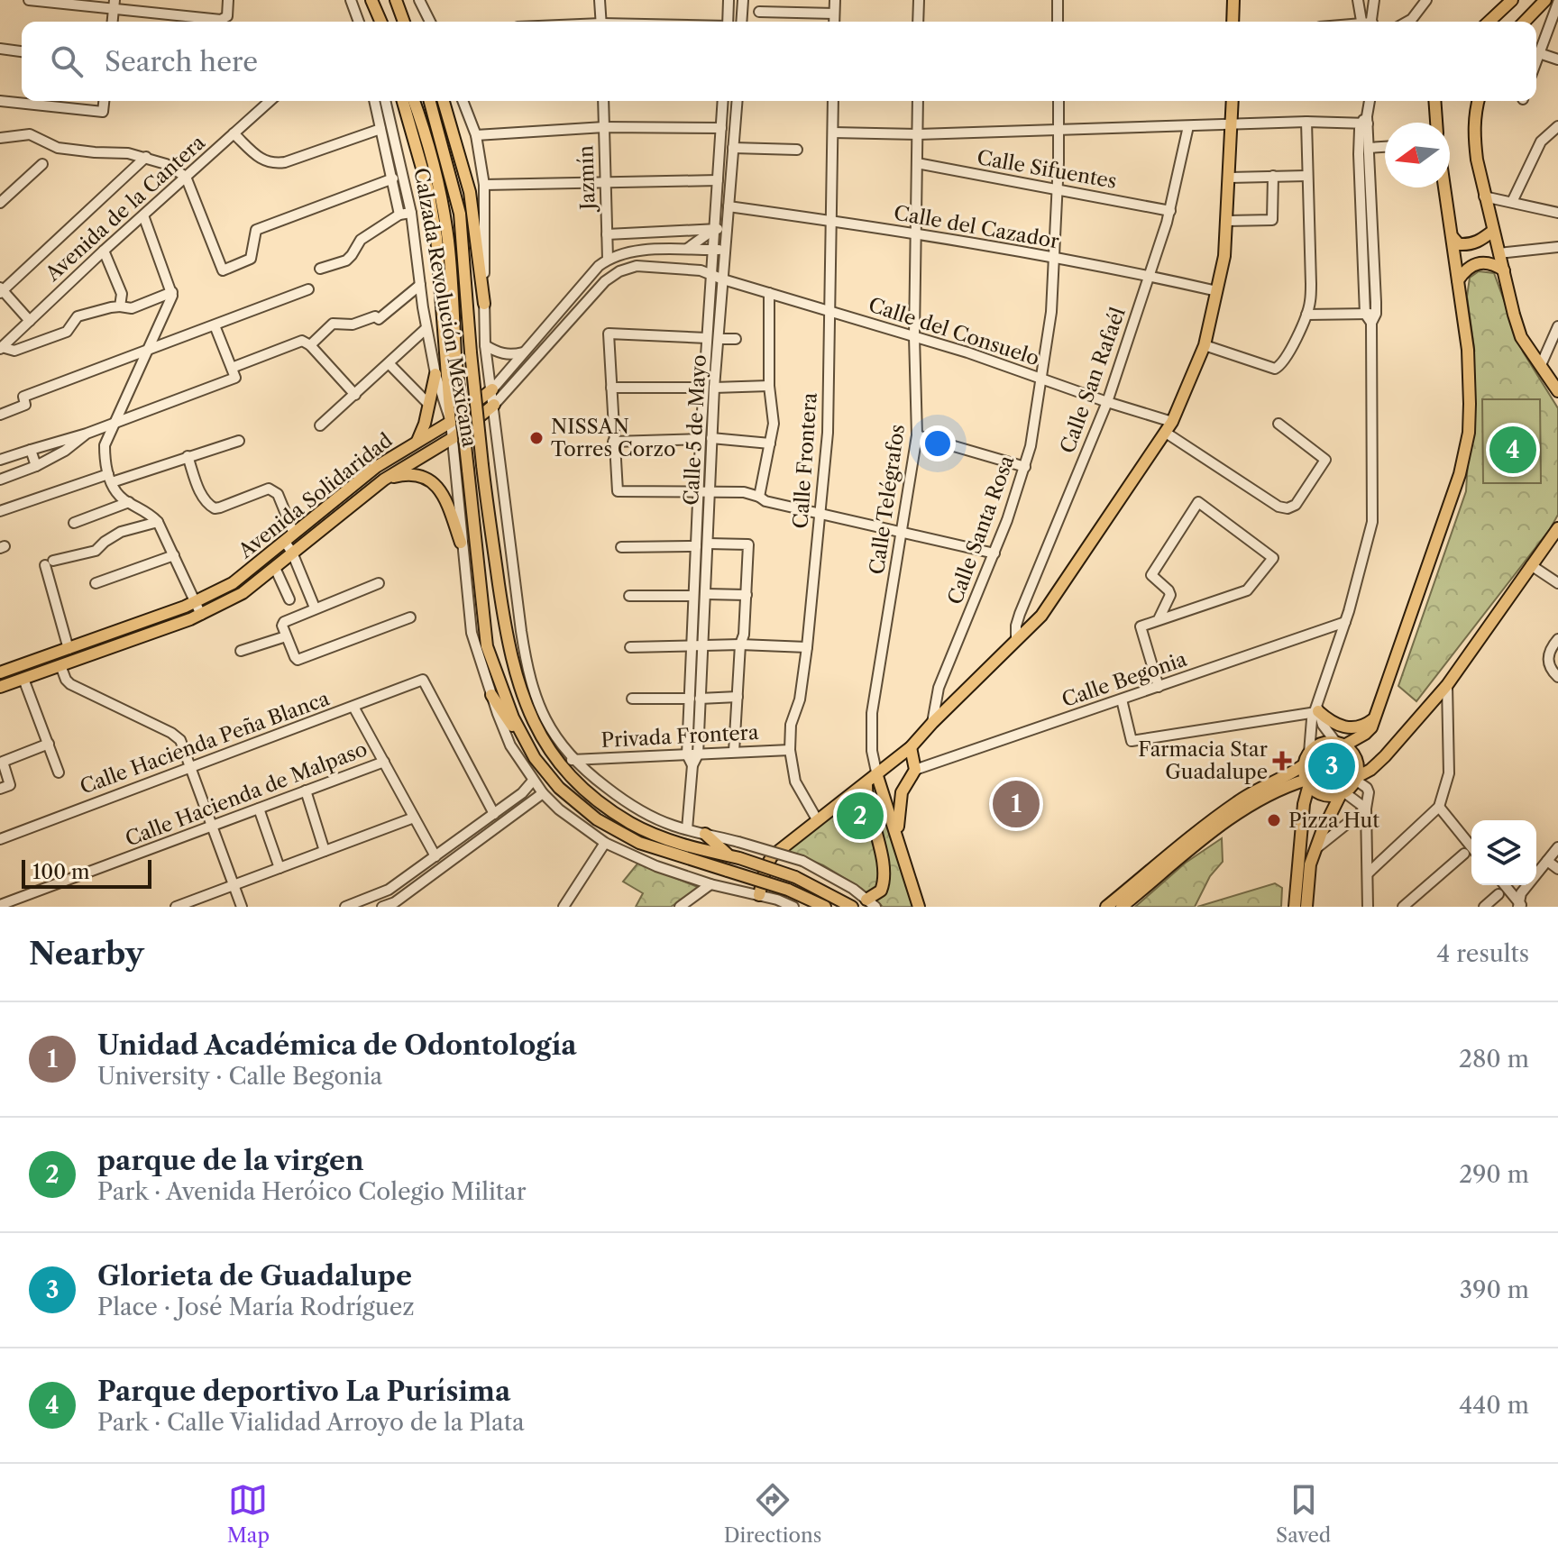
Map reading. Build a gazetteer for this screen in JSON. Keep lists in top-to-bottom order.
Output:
{
  "streets": {
    "main road": ["Calzada Revolución Mexicana", "Avenida Solidaridad"],
    "street": [
      "Calle Sifuentes",
      "Jazmín",
      "Avenida de la Cantera",
      "Calle del Cazador",
      "Calle del Consuelo",
      "Calle San Rafaél",
      "Calle 5 de Mayo",
      "Calle Frontera",
      "Calle Telégrafos",
      "Calle Santa Rosa",
      "Calle Begonia",
      "Privada Frontera",
      "Calle Hacienda Peña Blanca",
      "Calle Hacienda de Malpaso"
    ]
  },
  "crossings": [
    ["Calle Sifuentes", "Calle San Rafaél"],
    ["Calle Sifuentes", "Calle Telégrafos"],
    ["Calle Sifuentes", "Calle Santa Rosa"],
    ["Jazmín", "Avenida Solidaridad"],
    ["Calle del Cazador", "Calle San Rafaél"],
    ["Calle del Cazador", "Calle 5 de Mayo"],
    ["Calle del Cazador", "Calle Frontera"],
    ["Calle del Cazador", "Calle Telégrafos"],
    ["Calle del Cazador", "Calle Santa Rosa"],
    ["Calzada Revolución Mexicana", "Avenida Solidaridad"],
    ["Calzada Revolución Mexicana", "Privada Frontera"],
    ["Calle del Consuelo", "Calle San Rafaél"],
    ["Calle del Consuelo", "Calle 5 de Mayo"],
    ["Calle del Consuelo", "Calle Frontera"],
    ["Calle del Consuelo", "Avenida Solidaridad"],
    ["Calle del Consuelo", "Calle Telégrafos"],
    ["Calle del Consuelo", "Calle Santa Rosa"],
    ["Calle 5 de Mayo", "Avenida Solidaridad"],
    ["Calle 5 de Mayo", "Privada Frontera"],
    ["Calle Frontera", "Privada Frontera"]
  ],
  "places": {
    "other": ["NISSAN Torres Corzo", "Pizza Hut"],
    "health": ["Farmacia Star Guadalupe"]
  },
  "scale_bar": "100 m",
  "north": "left",
  "page": {
    "search": "Search here",
    "pins": [
      "4",
      "3",
      "1",
      "2"
    ],
    "scale": "100 m",
    "heading": ["Nearby", "4 results"],
    "list": [
      {
        "mark": "1",
        "name": "Unidad Académica de Odontología",
        "note": "University · Calle Begonia",
        "value": "280 m"
      },
      {
        "mark": "2",
        "name": "parque de la virgen",
        "note": "Park · Avenida Heróico Colegio Militar",
        "value": "290 m"
      },
      {
        "mark": "3",
        "name": "Glorieta de Guadalupe",
        "note": "Place · José María Rodríguez",
        "value": "390 m"
      },
      {
        "mark": "4",
        "name": "Parque deportivo La Purísima",
        "note": "Park · Calle Vialidad Arroyo de la Plata",
        "value": "440 m"
      }
    ],
    "nav": ["Map", "Directions", "Saved"]
  }
}
